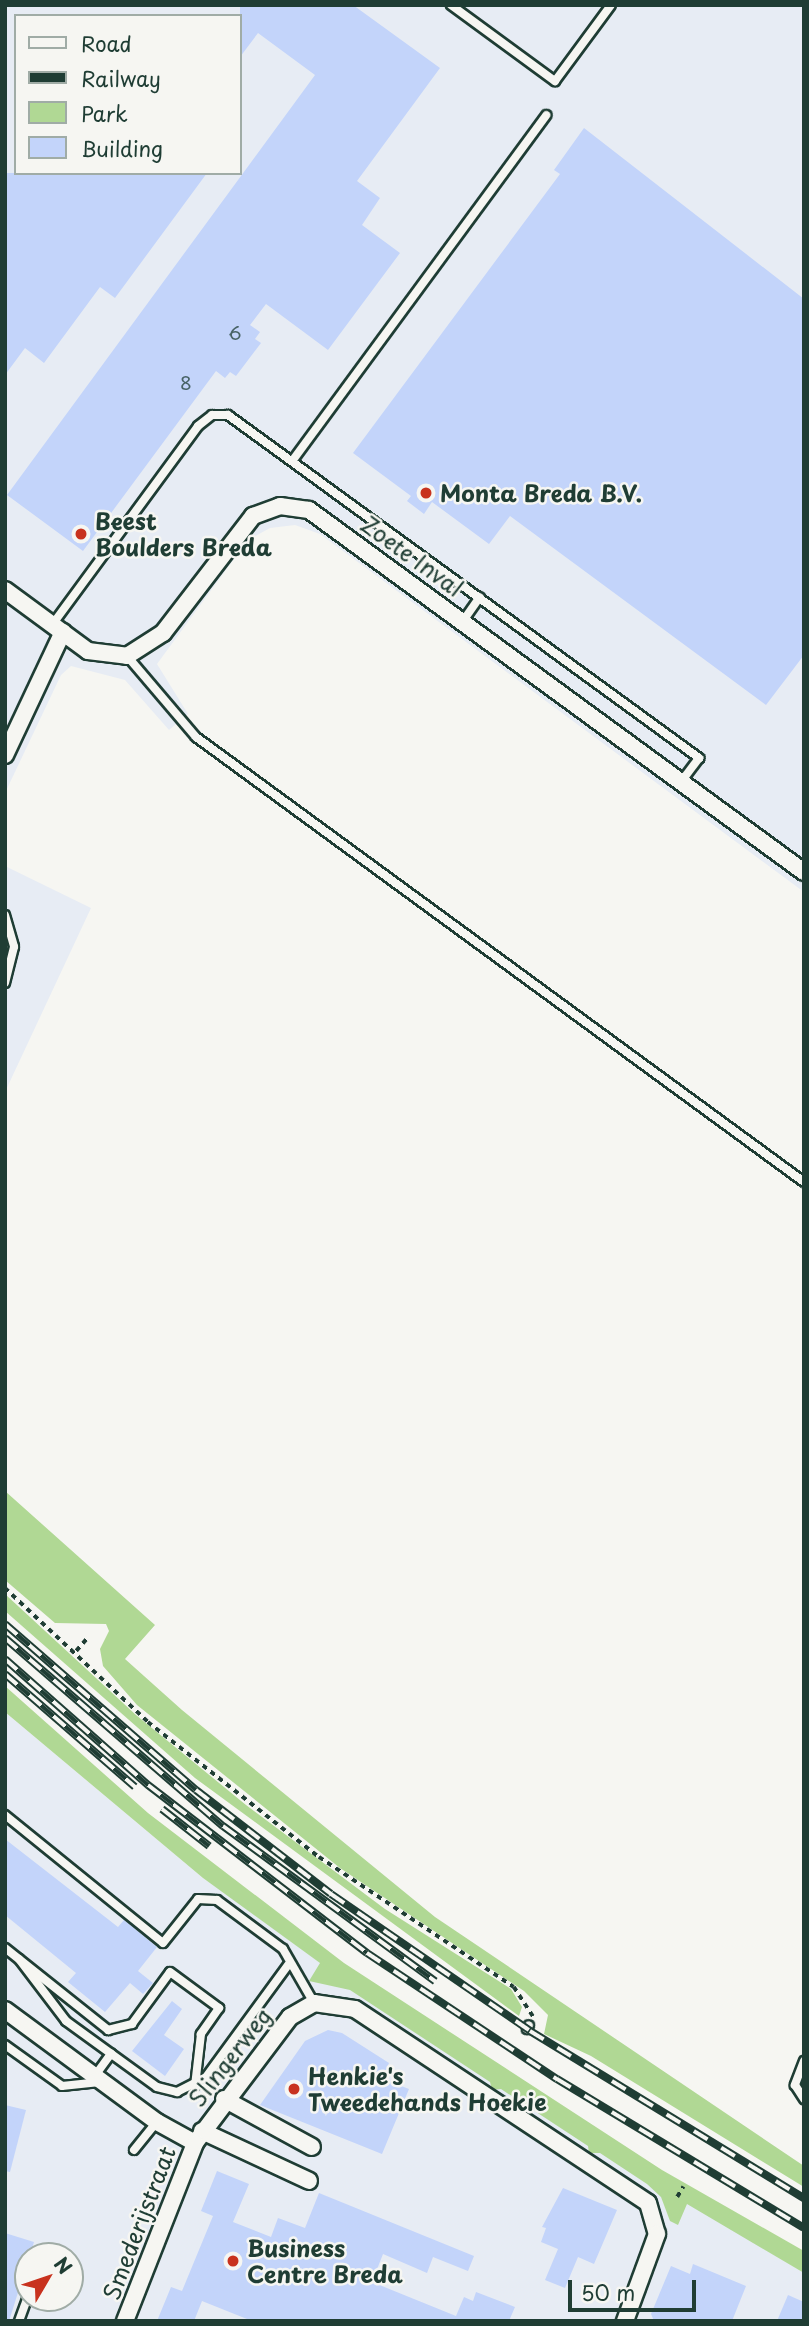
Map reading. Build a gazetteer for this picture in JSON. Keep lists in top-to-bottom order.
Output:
{
  "streets": {
    "street": ["Zoete Inval", "Slingerweg", "Smederijstraat"]
  },
  "crossings": [
    ["Slingerweg", "Smederijstraat"]
  ],
  "places": [
    "Monta Breda B.V.",
    "Beest Boulders Breda",
    "Henkie's Tweedehands Hoekie",
    "Business Centre Breda"
  ],
  "house_numbers": ["6", "8"],
  "legend": [
    "Road",
    "Railway",
    "Park",
    "Building"
  ],
  "scale_bar": "50 m",
  "north": "top right"
}
